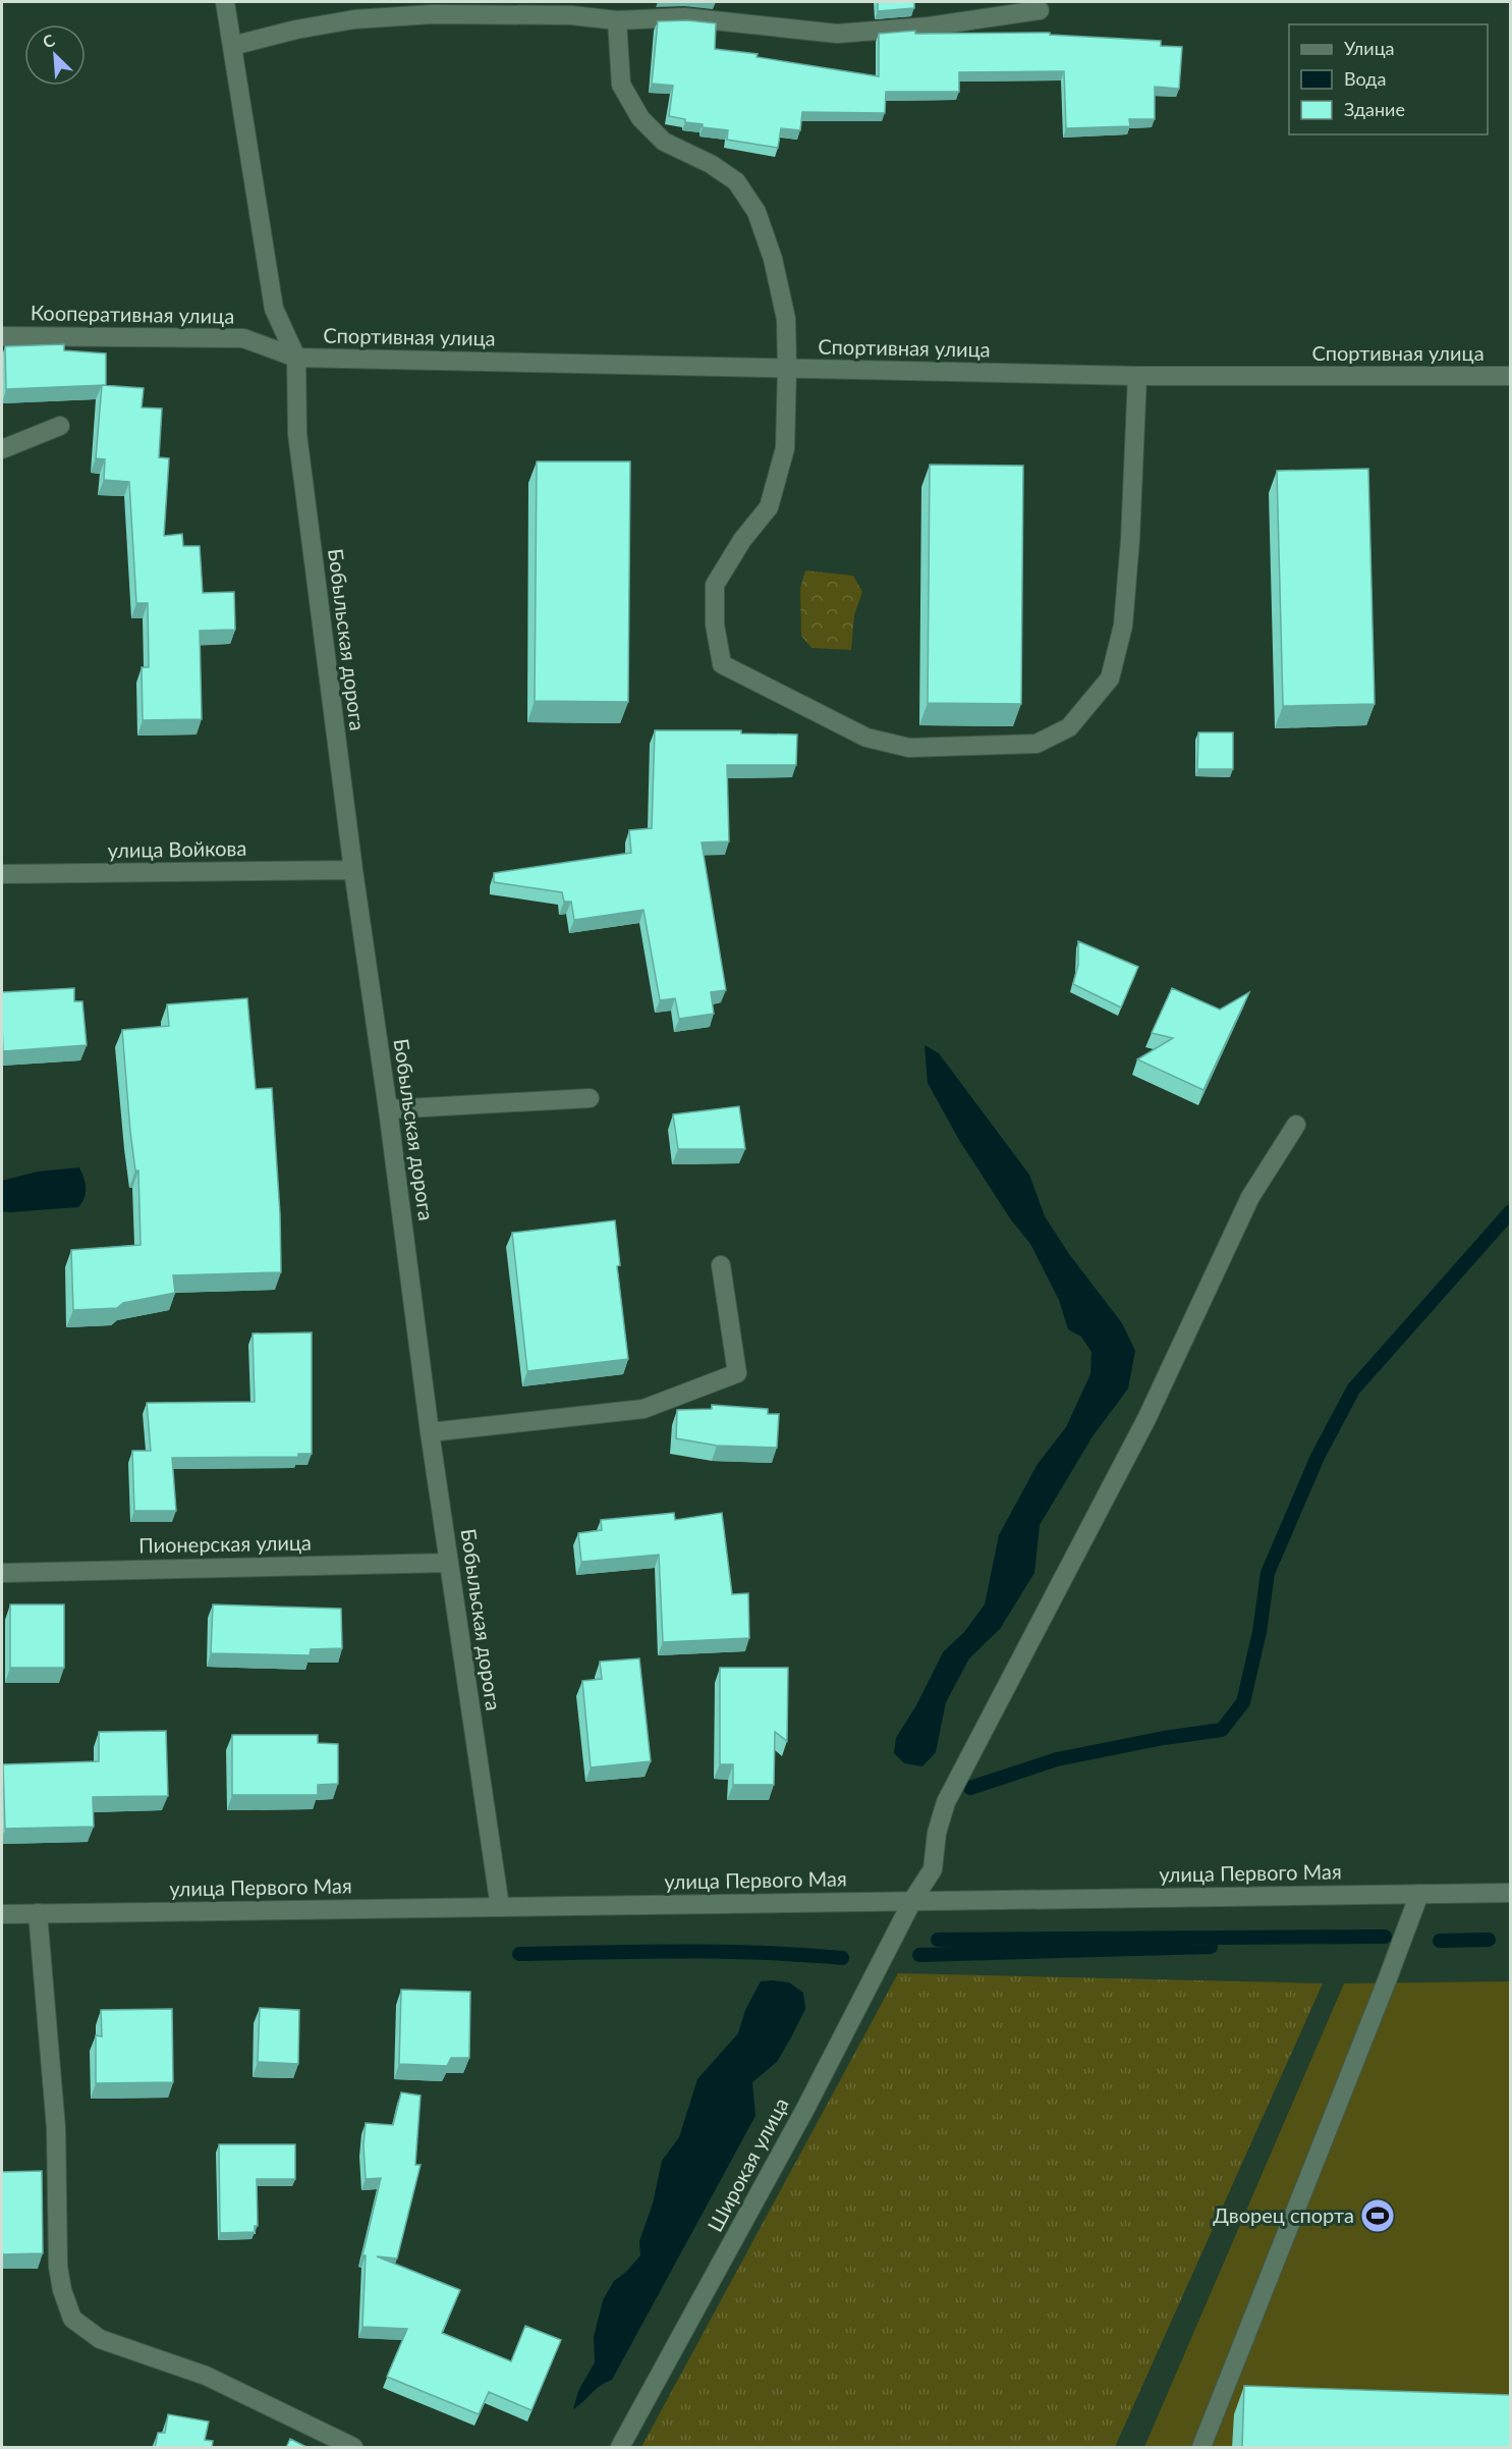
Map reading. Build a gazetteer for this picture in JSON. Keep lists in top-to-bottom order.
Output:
{
  "streets": {
    "street": [
      "Кооперативная улица",
      "Спортивная улица",
      "Бобыльская дорога",
      "улица Войкова",
      "Пионерская улица",
      "улица Первого Мая",
      "Широкая улица"
    ]
  },
  "crossings": [
    ["Кооперативная улица", "Спортивная улица"],
    ["Кооперативная улица", "Бобыльская дорога"],
    ["Спортивная улица", "Бобыльская дорога"],
    ["Бобыльская дорога", "улица Войкова"],
    ["Бобыльская дорога", "Пионерская улица"],
    ["Бобыльская дорога", "улица Первого Мая"],
    ["улица Первого Мая", "Широкая улица"]
  ],
  "places": {
    "sports": ["Дворец спорта"]
  },
  "legend": ["Улица", "Вода", "Здание"],
  "north": "top left"
}
